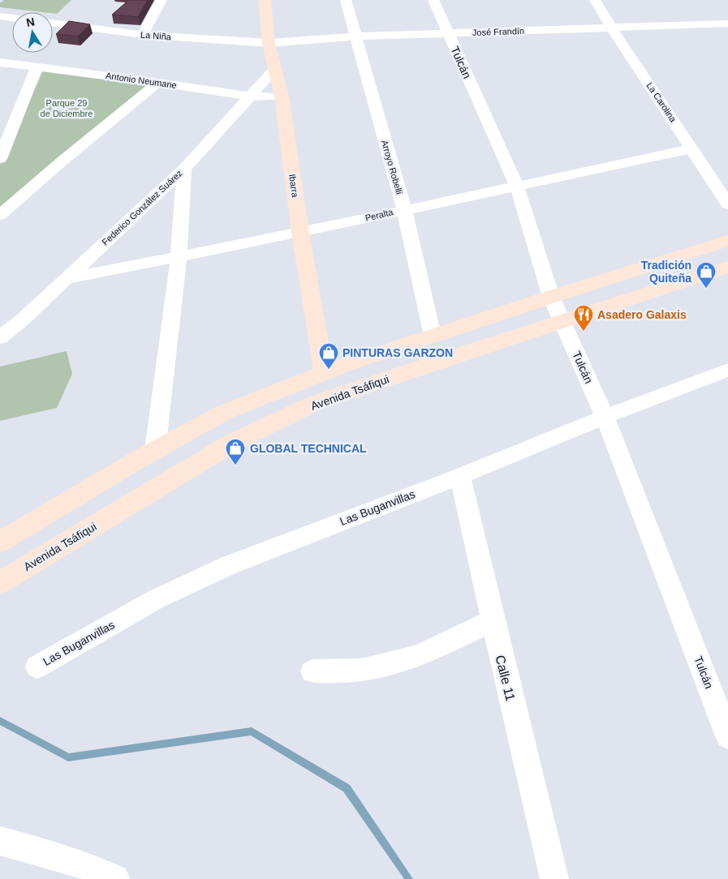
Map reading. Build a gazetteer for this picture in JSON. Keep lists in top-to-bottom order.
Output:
{
  "streets": {
    "main road": ["Ibarra", "Avenida Tsáfiqui"],
    "street": [
      "José Frandín",
      "La Niña",
      "Tulcán",
      "Antonio Neumane",
      "La Carolina",
      "Arroyo Robelli",
      "Federico González Suárez",
      "Peralta",
      "Las Buganvillas",
      "Calle 11"
    ]
  },
  "crossings": [
    ["José Frandín", "La Niña"],
    ["José Frandín", "Tulcán"],
    ["José Frandín", "La Carolina"],
    ["José Frandín", "Arroyo Robelli"],
    ["José Frandín", "Ibarra"],
    ["La Niña", "Ibarra"],
    ["Tulcán", "Peralta"],
    ["Tulcán", "Avenida Tsáfiqui"],
    ["Tulcán", "Las Buganvillas"],
    ["Antonio Neumane", "Ibarra"],
    ["Antonio Neumane", "Federico González Suárez"],
    ["La Carolina", "Peralta"],
    ["Arroyo Robelli", "Peralta"],
    ["Ibarra", "Federico González Suárez"],
    ["Ibarra", "Peralta"],
    ["Federico González Suárez", "Peralta"],
    ["Las Buganvillas", "Calle 11"]
  ],
  "parks": ["Parque 29 de Diciembre"],
  "places": {
    "shop": ["Tradición Quiteña", "PINTURAS GARZON", "GLOBAL TECHNICAL"],
    "restaurant": ["Asadero Galaxis"]
  },
  "north": "top"
}
